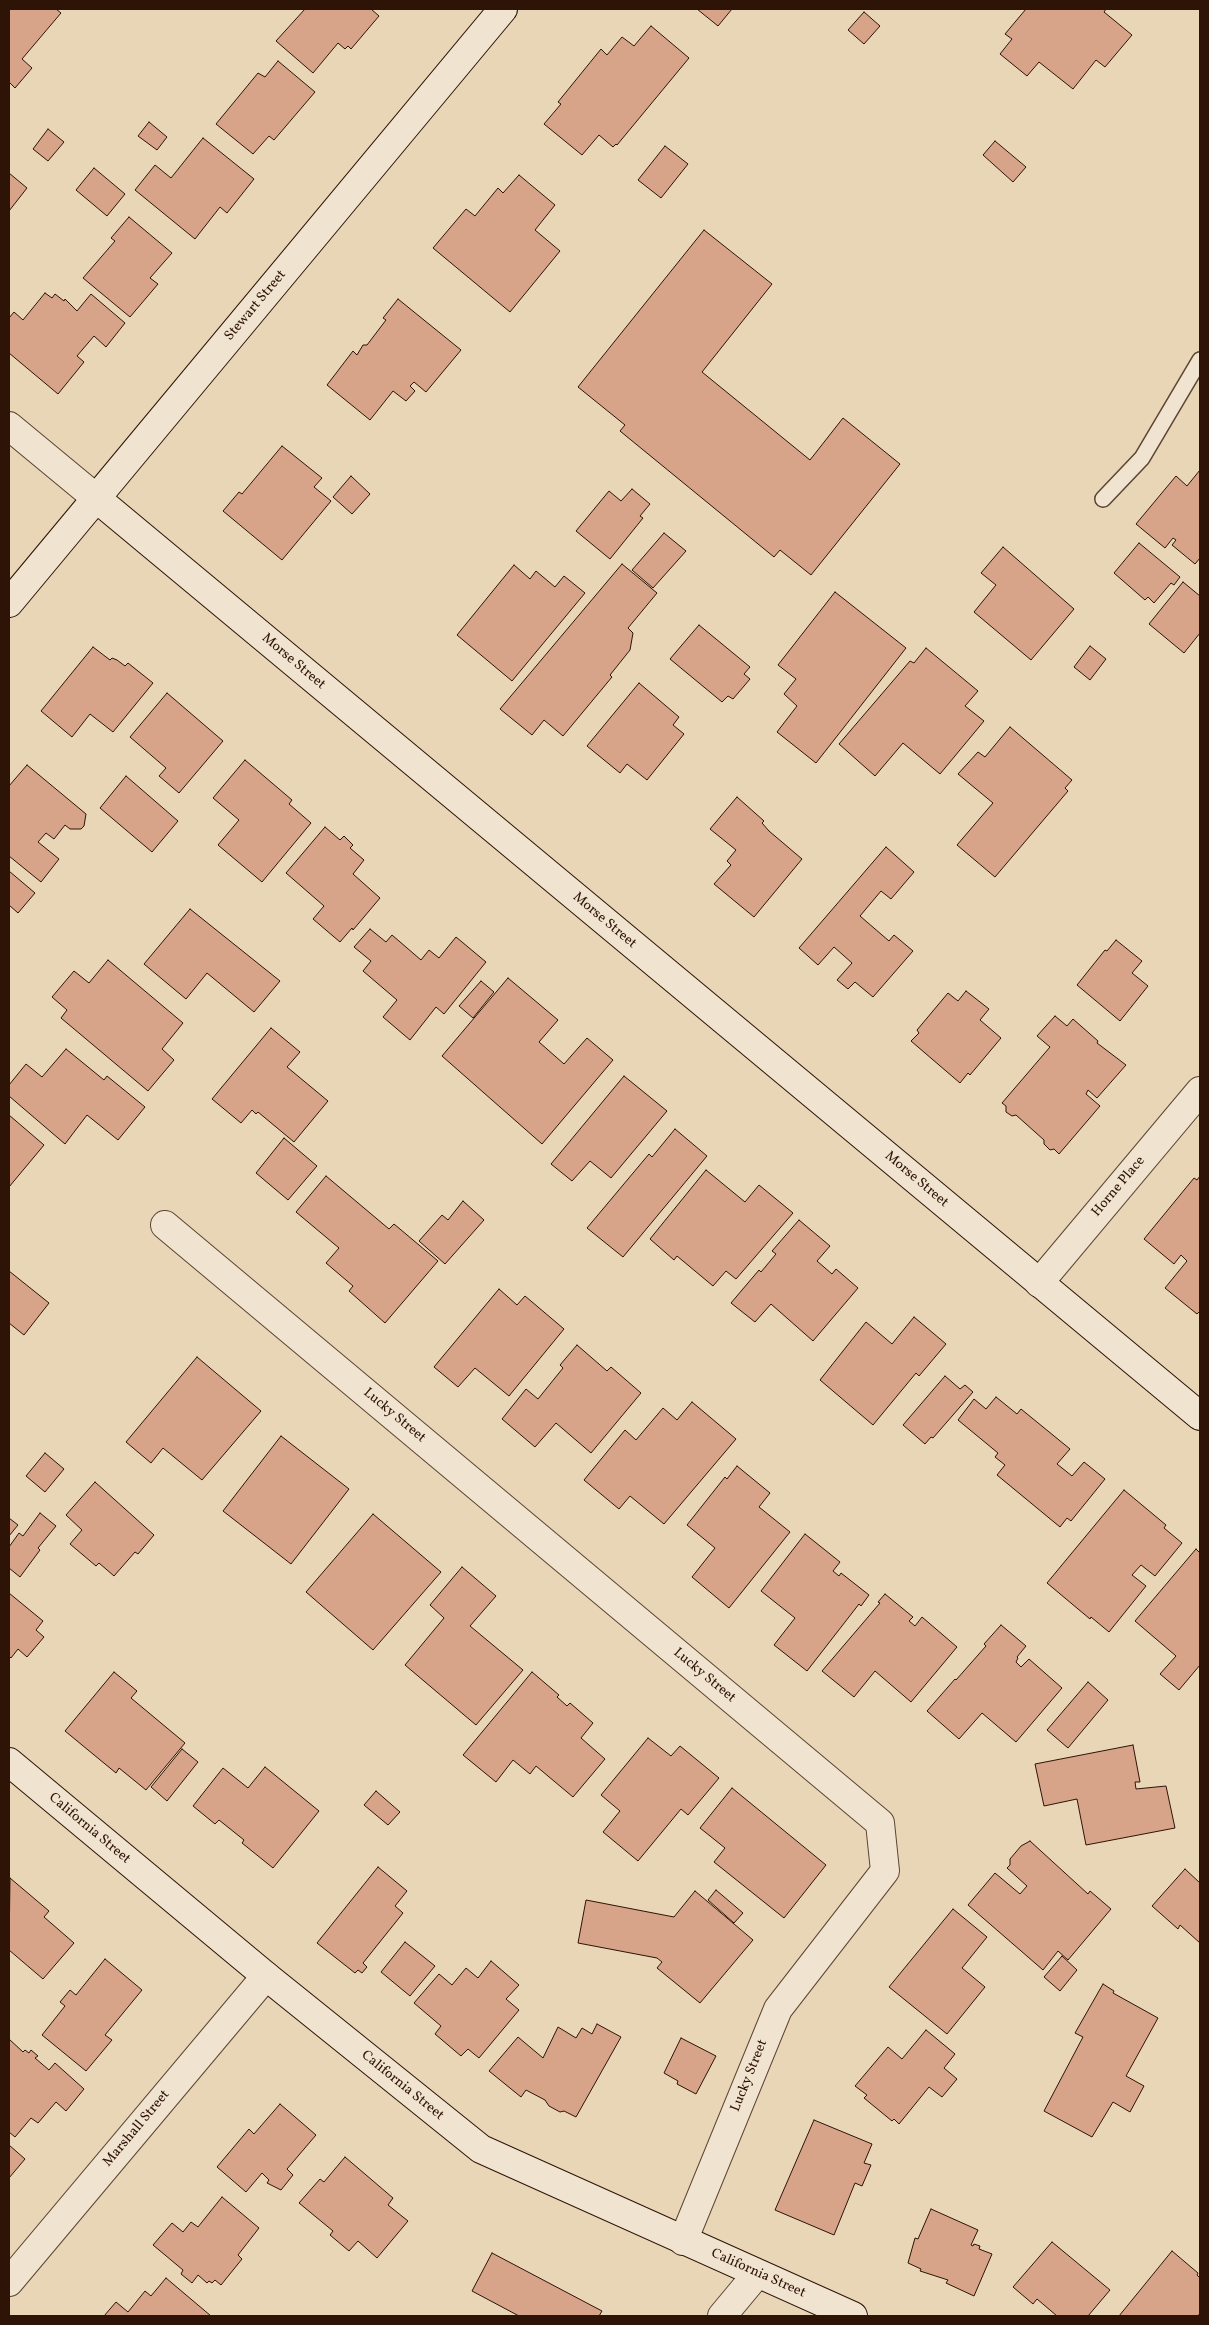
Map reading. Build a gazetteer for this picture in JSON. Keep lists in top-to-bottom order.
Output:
{
  "streets": {
    "street": [
      "Stewart Street",
      "Morse Street",
      "Horne Place",
      "Lucky Street",
      "California Street",
      "Marshall Street"
    ]
  },
  "crossings": [
    ["Stewart Street", "Morse Street"],
    ["Morse Street", "Horne Place"],
    ["Lucky Street", "California Street"],
    ["California Street", "Marshall Street"]
  ]
}
